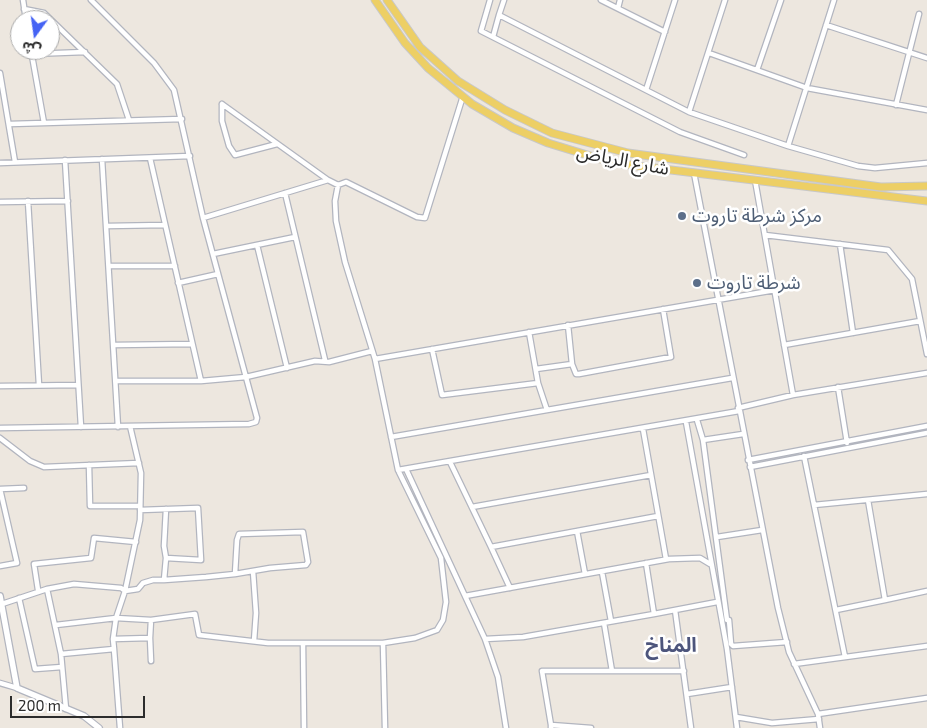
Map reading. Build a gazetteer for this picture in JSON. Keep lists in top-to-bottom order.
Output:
{
  "streets": {
    "main road": ["شارع الرياض"]
  },
  "districts": ["المناخ"],
  "places": ["مركز شرطة تاروت", "شرطة تاروت"],
  "scale_bar": "200 m",
  "north": "bottom"
}
